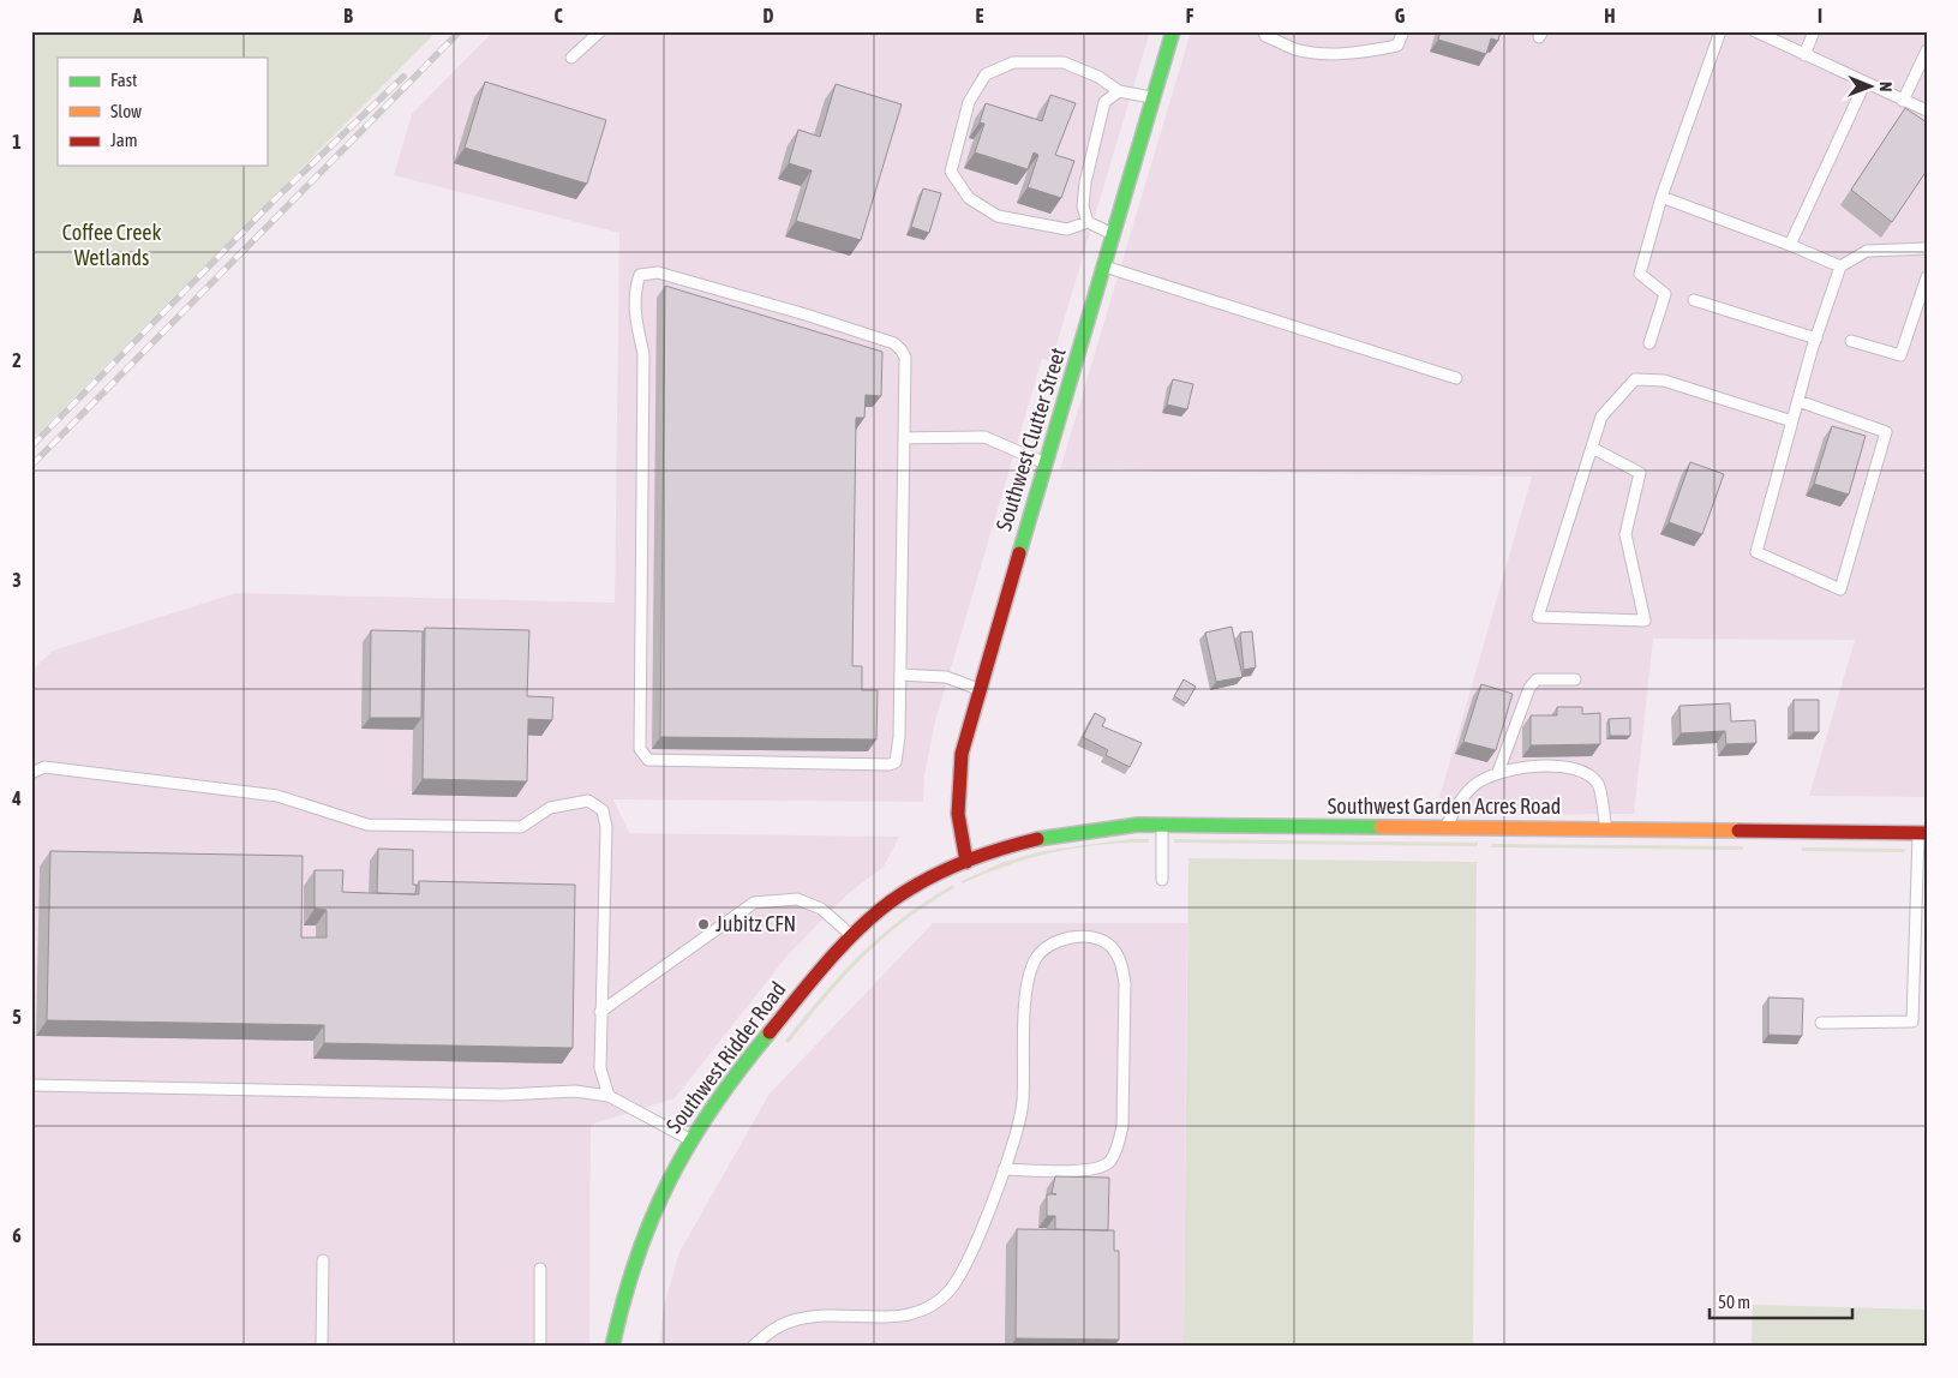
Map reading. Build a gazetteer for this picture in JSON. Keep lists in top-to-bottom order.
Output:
{
  "streets": {
    "street": ["Southwest Clutter Street", "Southwest Garden Acres Road", "Southwest Ridder Road"]
  },
  "crossings": [
    ["Southwest Clutter Street", "Southwest Garden Acres Road"],
    ["Southwest Clutter Street", "Southwest Ridder Road"],
    ["Southwest Garden Acres Road", "Southwest Ridder Road"]
  ],
  "parks": ["Coffee Creek Wetlands"],
  "places": ["Jubitz CFN"],
  "legend": ["Fast", "Slow", "Jam"],
  "scale_bar": "50 m",
  "north": "right",
  "grid": {
    "columns": [
      "A",
      "B",
      "C",
      "D",
      "E",
      "F",
      "G",
      "H",
      "I"
    ],
    "rows": [
      "1",
      "2",
      "3",
      "4",
      "5",
      "6"
    ]
  }
}
